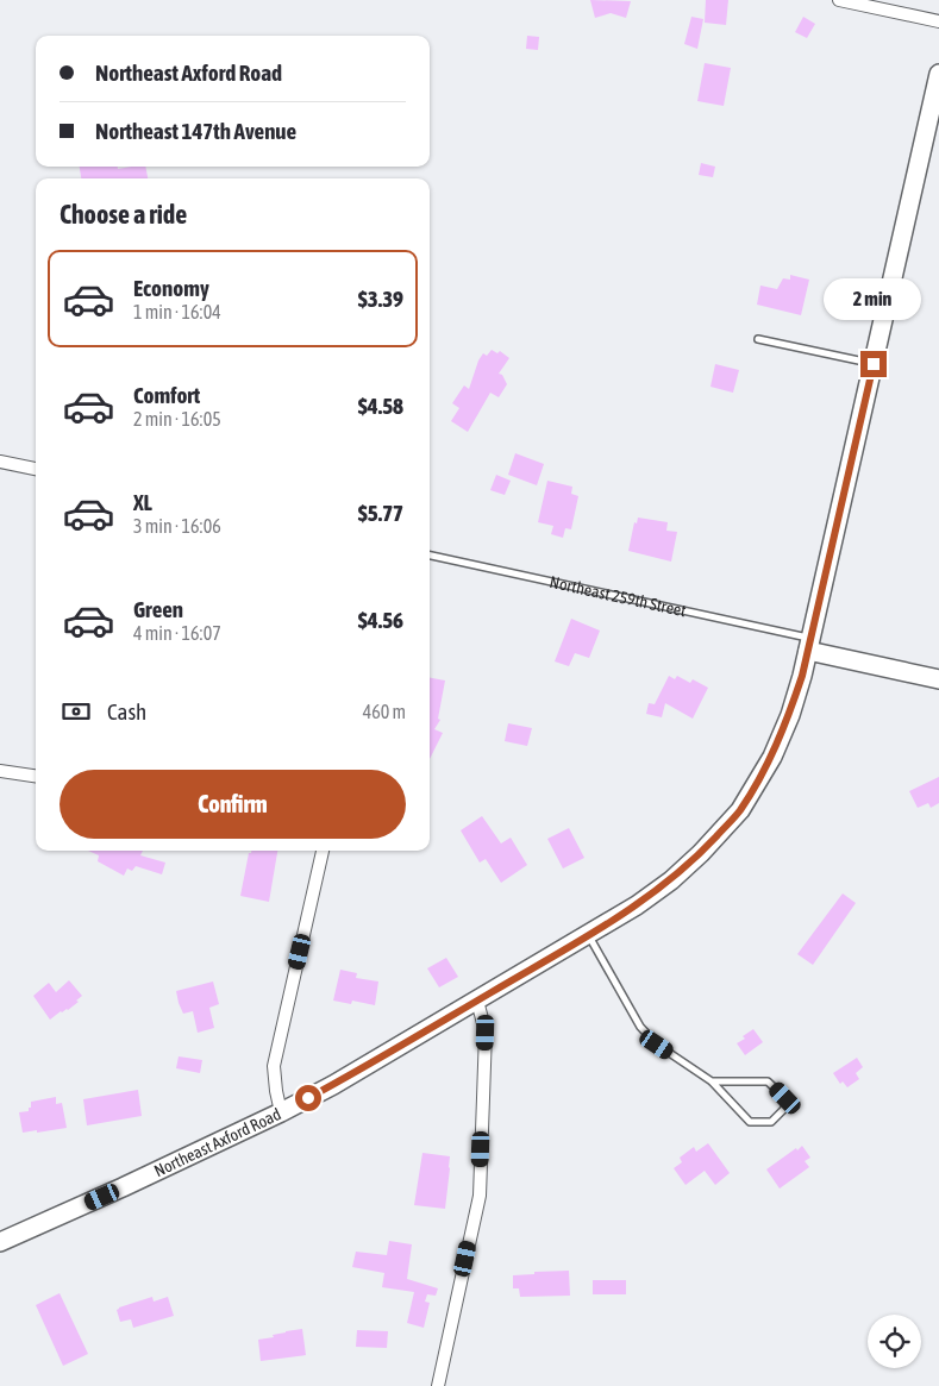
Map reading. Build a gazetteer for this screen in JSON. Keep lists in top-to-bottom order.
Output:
{
  "streets": {
    "main road": ["Northeast 259th Street", "Northeast Axford Road"]
  },
  "crossings": [
    ["Northeast 259th Street", "Northeast Axford Road"]
  ],
  "page": {
    "banner": ["Northeast Axford Road", "Northeast 147th Avenue"],
    "heading": "Choose a ride",
    "list": [
      {
        "name": "Economy",
        "note": "1 min · 16:04",
        "value": "$3.39"
      },
      {
        "name": "Comfort",
        "note": "2 min · 16:05",
        "value": "$4.58"
      },
      {
        "name": "XL",
        "note": "3 min · 16:06",
        "value": "$5.77"
      },
      {
        "name": "Green",
        "note": "4 min · 16:07",
        "value": "$4.56"
      }
    ],
    "bubble": "2 min",
    "pay": ["Cash", "460 m"],
    "buttons": "Confirm"
  }
}
